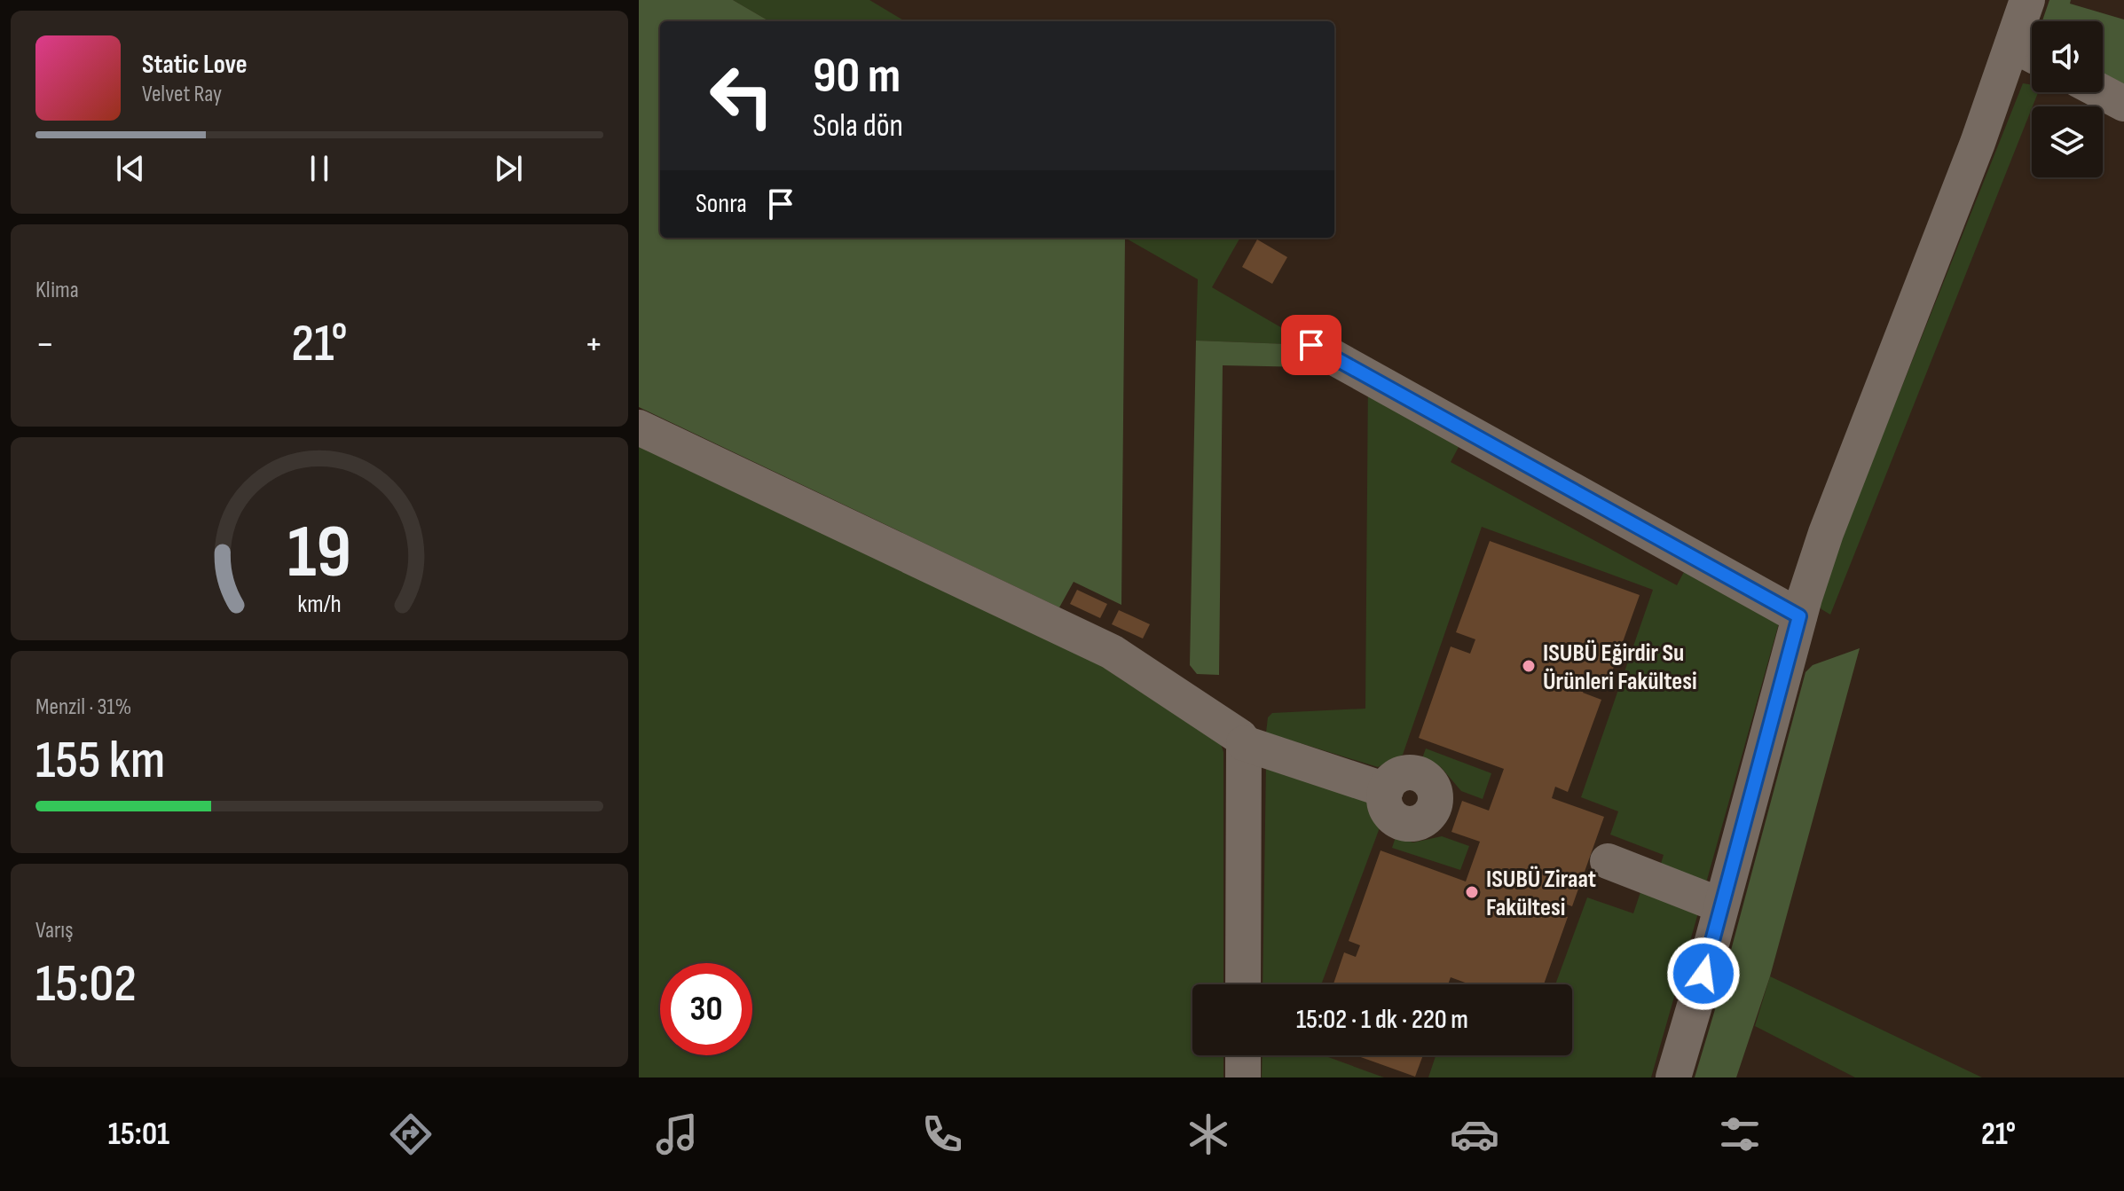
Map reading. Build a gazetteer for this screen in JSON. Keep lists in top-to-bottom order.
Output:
{
  "places": ["ISUBÜ Eğirdir Su Ürünleri Fakültesi", "ISUBÜ Ziraat Fakültesi"],
  "page": {
    "turn": ["90 m", "Sola dön"],
    "song": ["Static Love", "Velvet Ray"],
    "then": "Sonra",
    "tile": [
      "Klima",
      ["Menzil · 31%", "155 km"],
      ["Varış", "15:02"]
    ],
    "heat": ["−", "21°", "+"],
    "limit": "30",
    "trip": "15:02 · 1 dk · 220 m",
    "tabs": ["15:01", "21°"],
    "gauge": ["19", "km/h"]
  }
}
